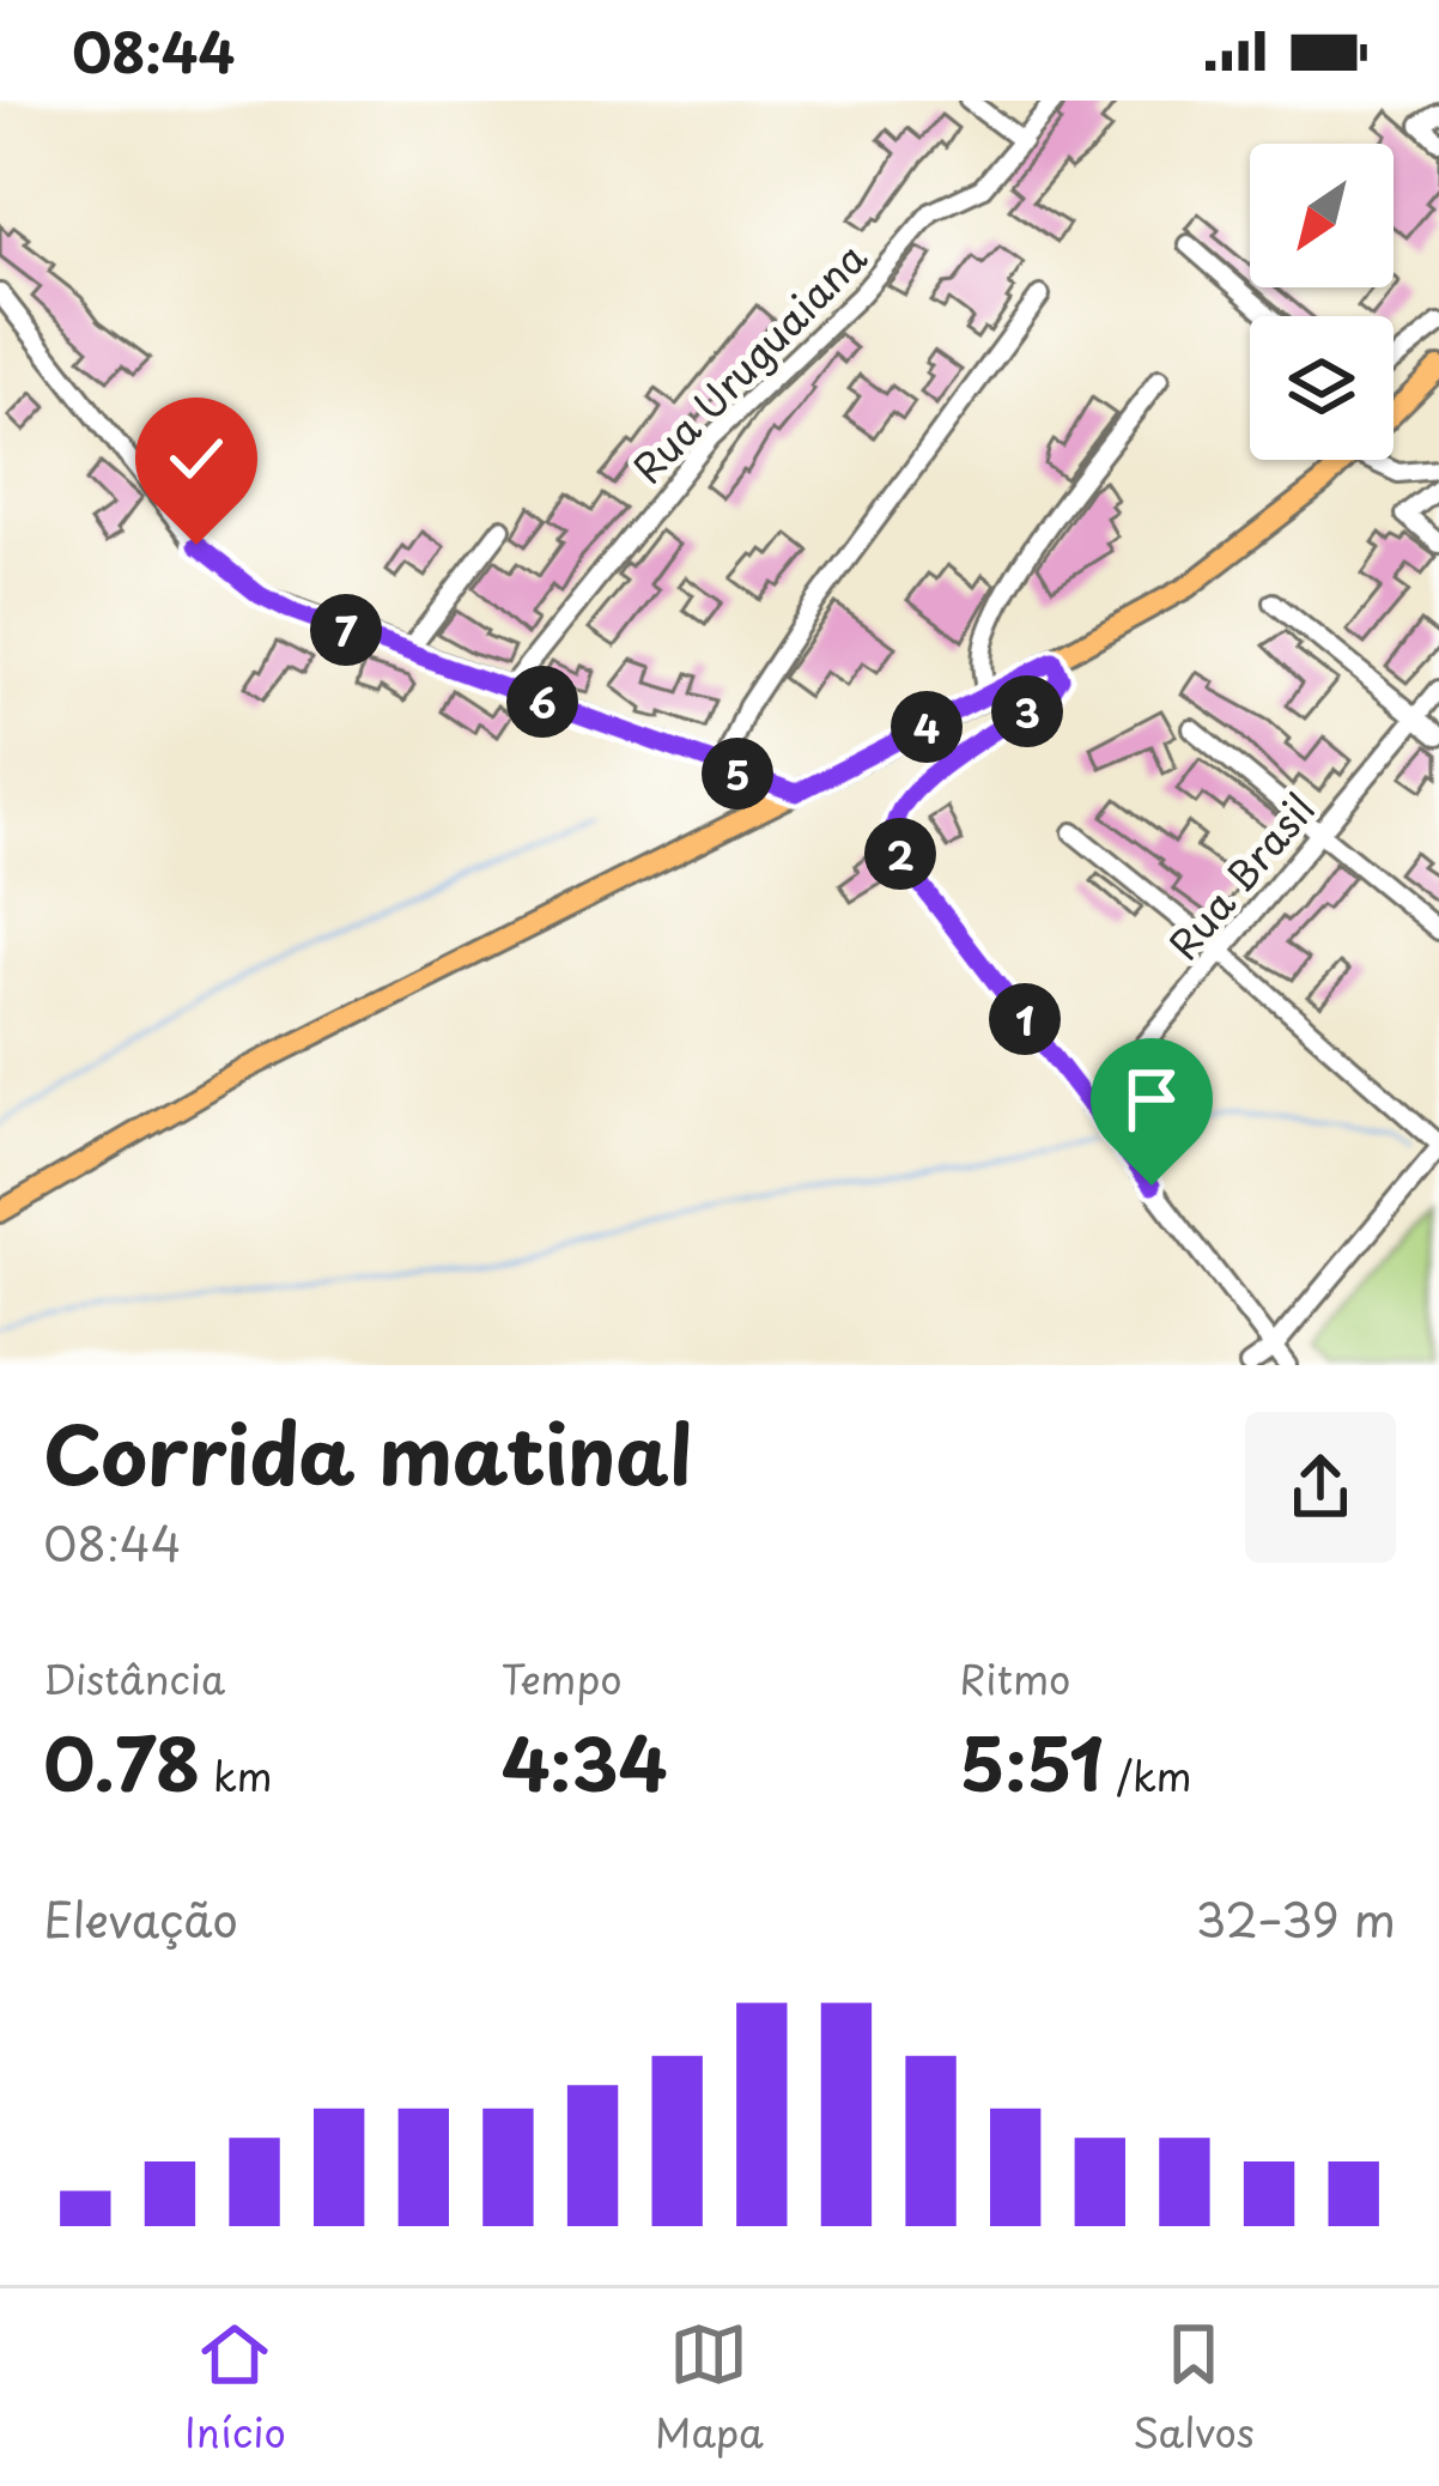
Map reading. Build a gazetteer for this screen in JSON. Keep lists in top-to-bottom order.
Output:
{
  "streets": {
    "street": ["Rua Uruguaiana", "Rua Brasil"]
  },
  "north": "bottom left",
  "page": {
    "status": "08:44",
    "pins": [
      "7",
      "6",
      "3",
      "4",
      "5",
      "2",
      "1"
    ],
    "heading": ["Corrida matinal", "08:44"],
    "stats": [
      ["Distância", "0.78 km"],
      ["Tempo", "4:34"],
      ["Ritmo", "5:51 /km"]
    ],
    "chart": ["Elevação", "32–39 m"],
    "tabs": ["Início", "Mapa", "Salvos"]
  }
}
